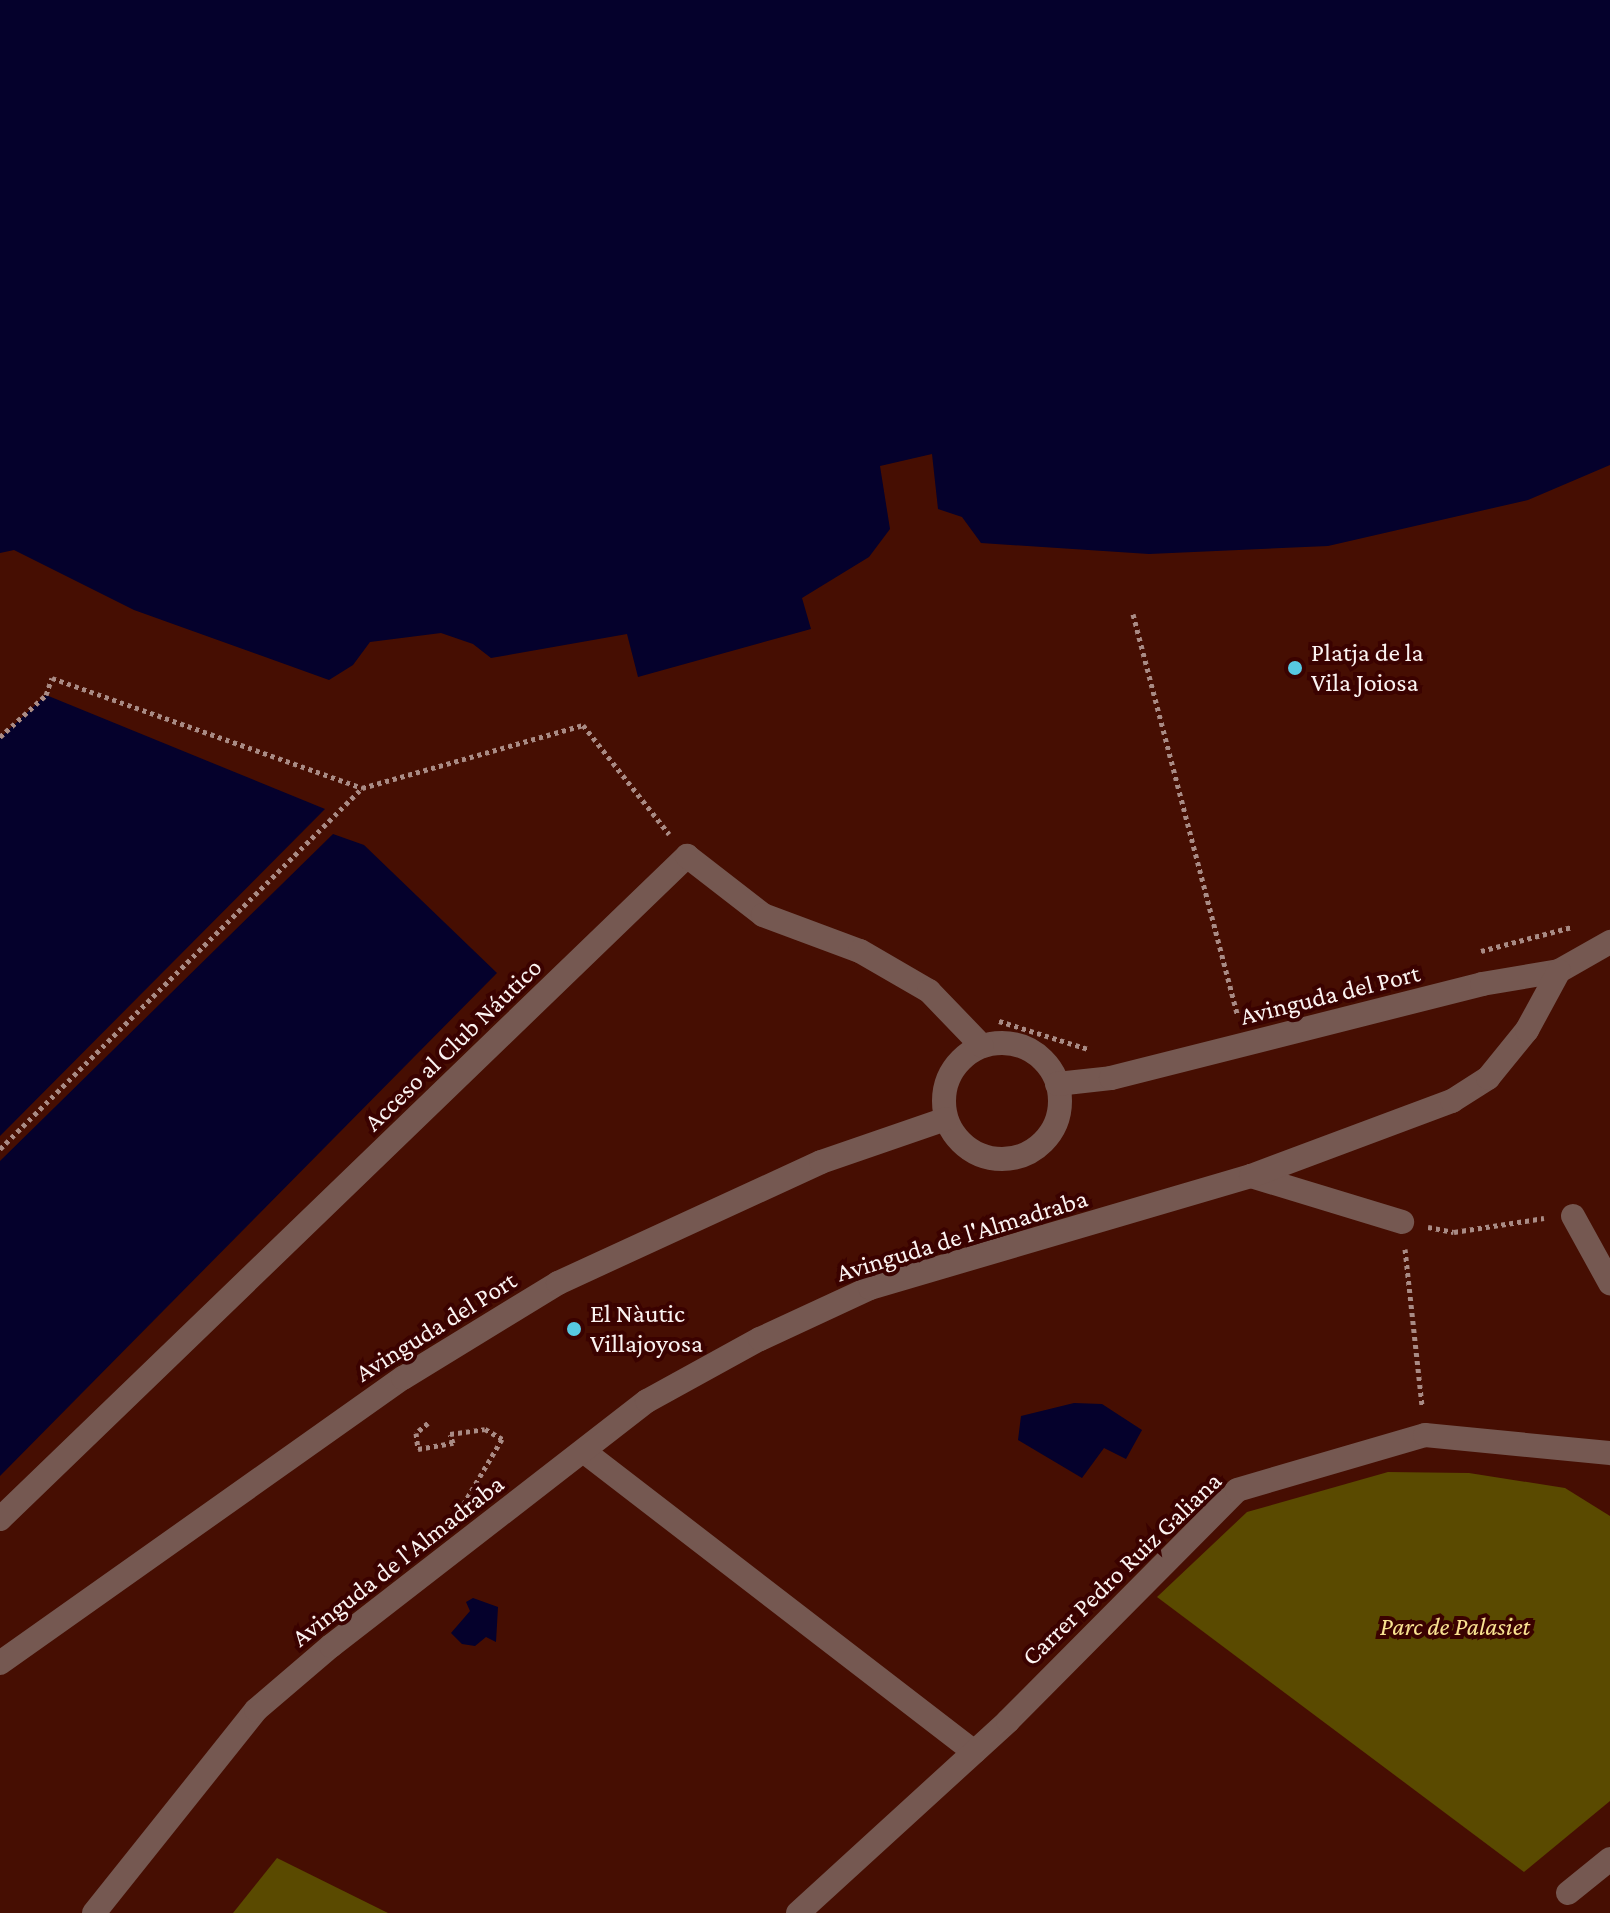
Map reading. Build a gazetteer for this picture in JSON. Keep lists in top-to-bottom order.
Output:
{
  "streets": {
    "street": [
      "Avinguda del Port",
      "Acceso al Club Náutico",
      "Avinguda de l'Almadraba",
      "Carrer Pedro Ruiz Galiana"
    ]
  },
  "crossings": [
    ["Avinguda del Port", "Avinguda de l'Almadraba"]
  ],
  "parks": ["Parc de Palasiet"],
  "places": ["Platja de la Vila Joiosa", "El Nàutic Villajoyosa"]
}
